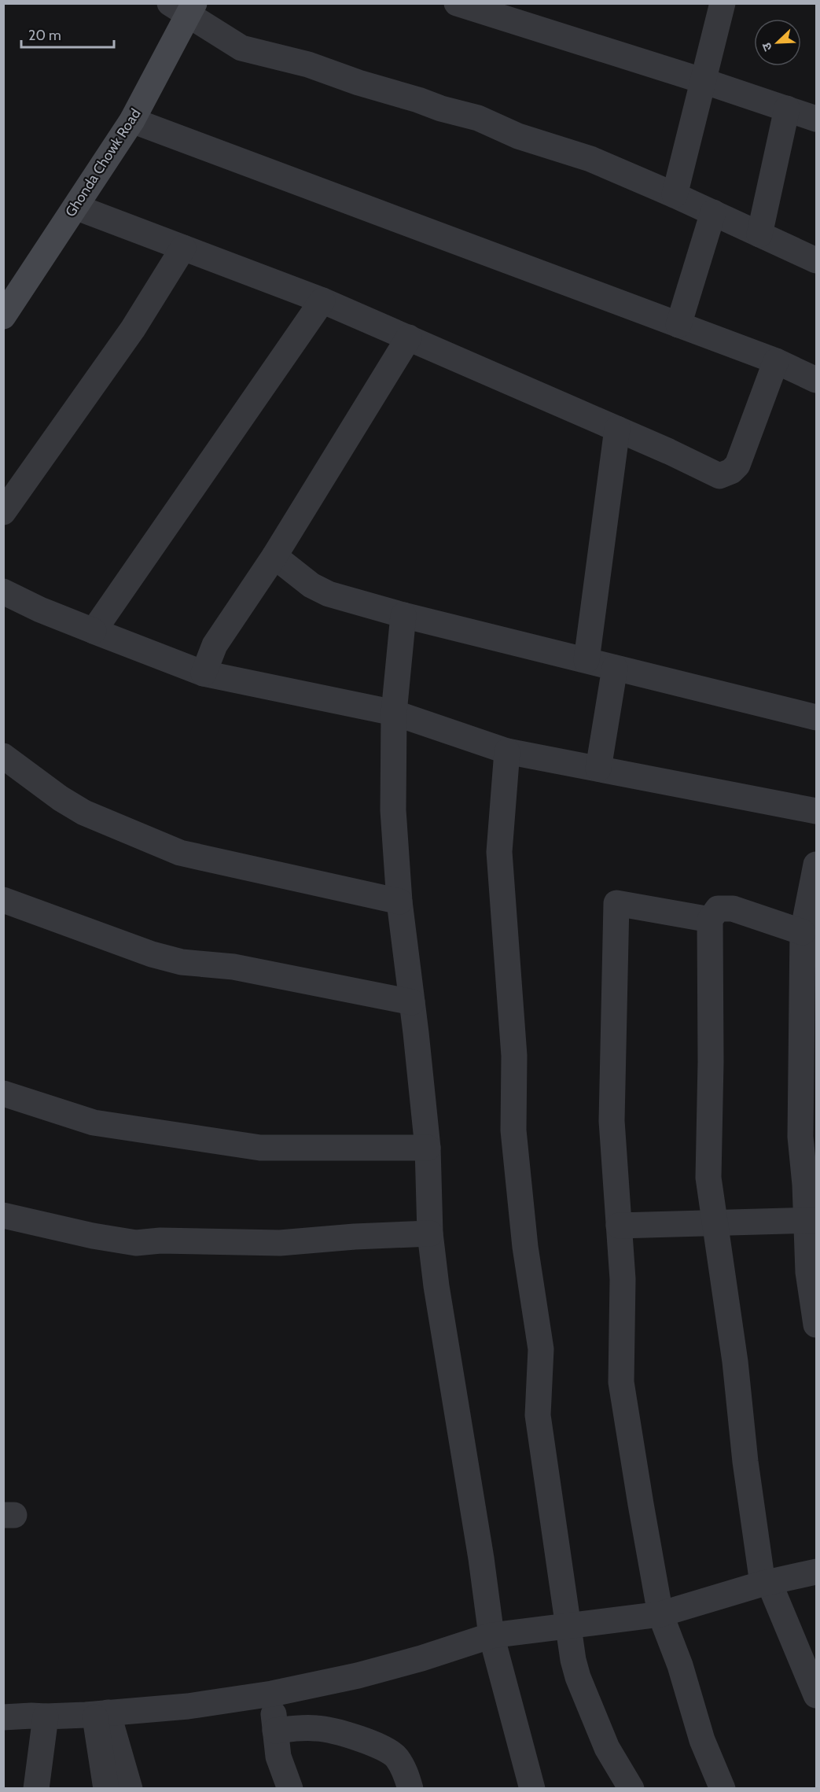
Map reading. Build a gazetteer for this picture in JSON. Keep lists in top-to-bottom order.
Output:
{
  "streets": {
    "street": ["Ghonda Chowk Road"]
  },
  "scale_bar": "20 m",
  "north": "bottom left"
}
